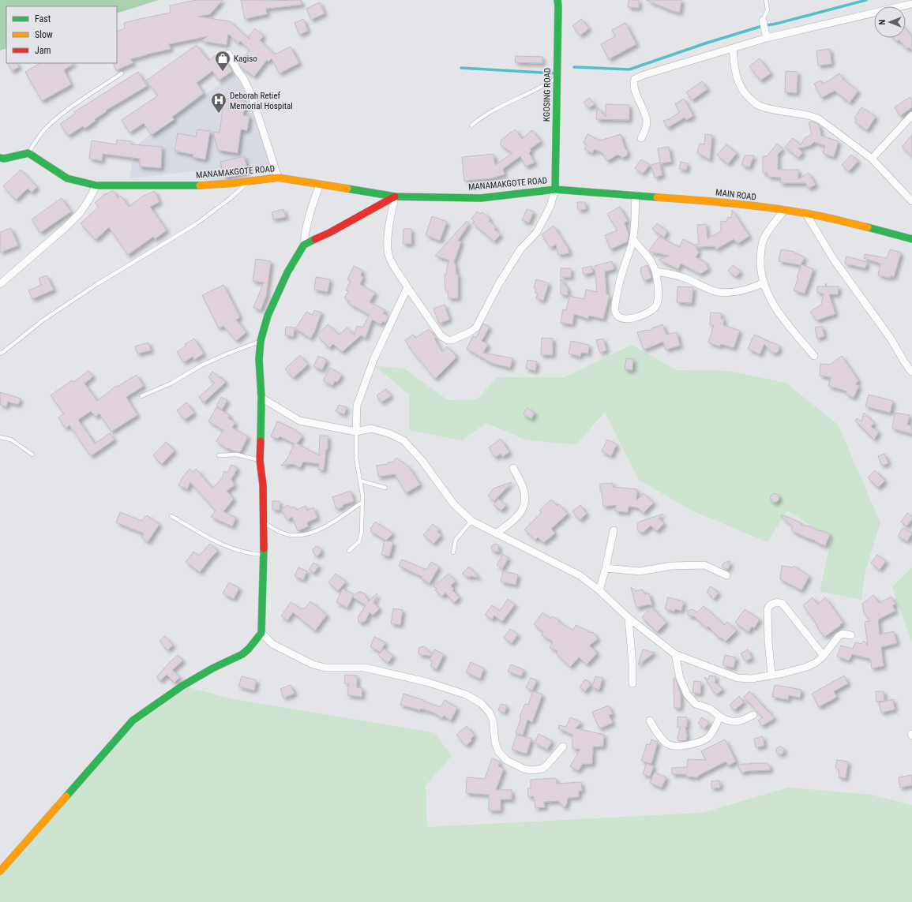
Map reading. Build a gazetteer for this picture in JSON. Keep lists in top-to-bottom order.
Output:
{
  "streets": {
    "street": ["KGOSING ROAD", "MANAMAKGOTE ROAD", "MAIN ROAD"]
  },
  "crossings": [
    ["KGOSING ROAD", "MANAMAKGOTE ROAD"],
    ["KGOSING ROAD", "MAIN ROAD"],
    ["MANAMAKGOTE ROAD", "MAIN ROAD"]
  ],
  "places": {
    "shop": ["Kagiso"],
    "hospital": ["Deborah Retief Memorial Hospital"]
  },
  "legend": ["Fast", "Slow", "Jam"],
  "north": "left"
}
